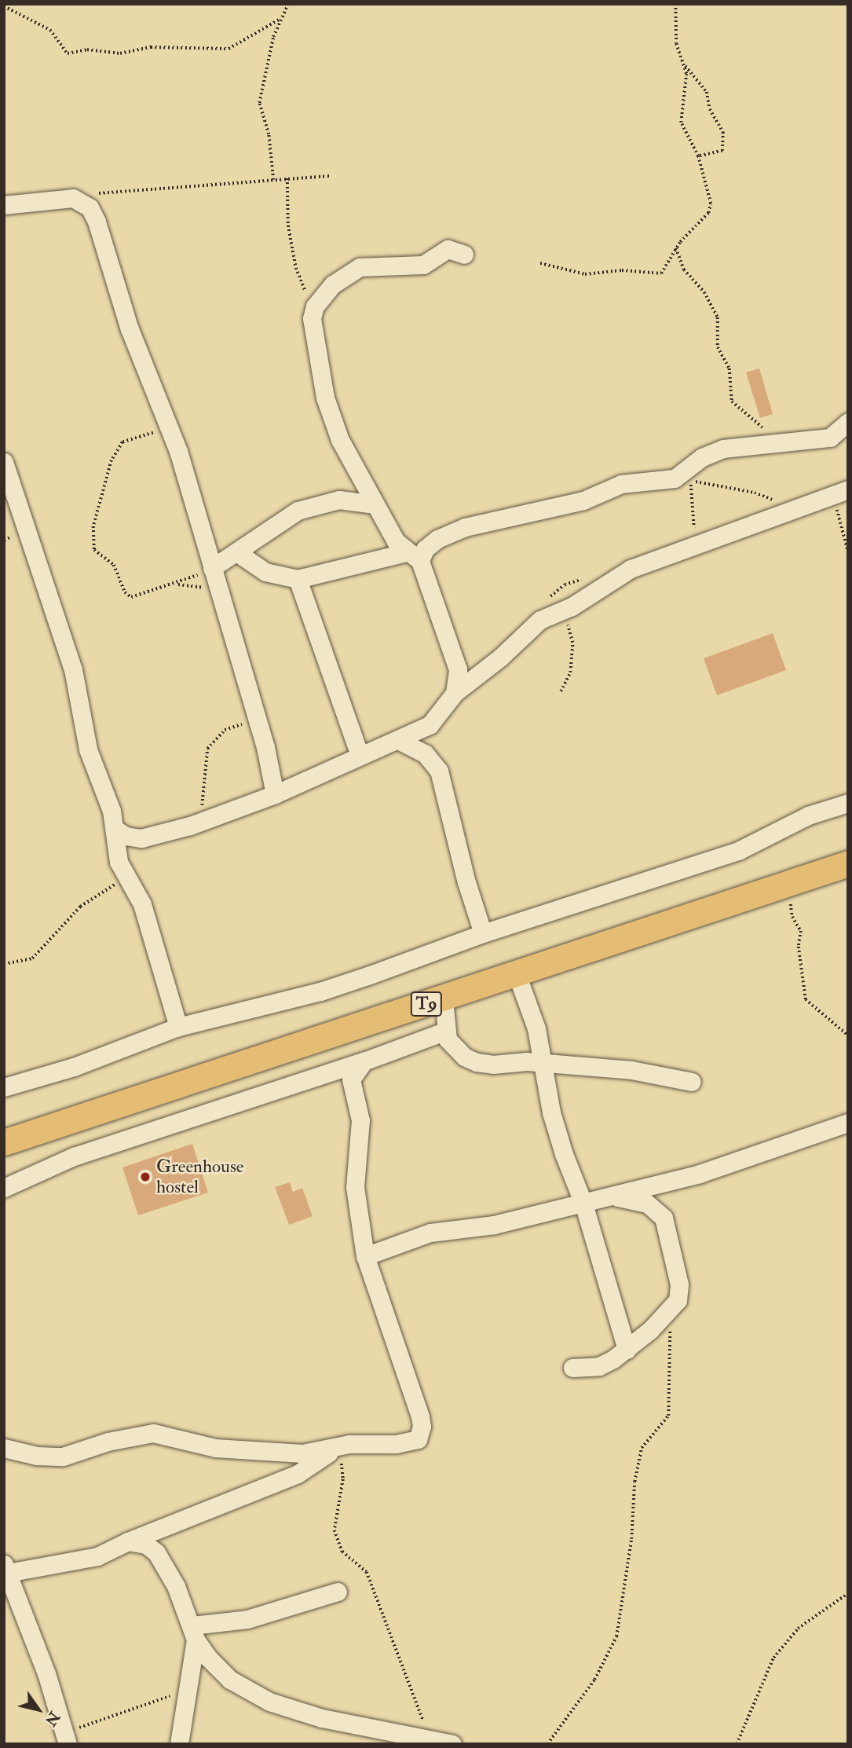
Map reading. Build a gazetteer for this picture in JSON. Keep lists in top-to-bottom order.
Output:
{
  "streets": {
    "highway": ["T9"]
  },
  "places": ["Greenhouse hostel"],
  "north": "bottom right"
}
